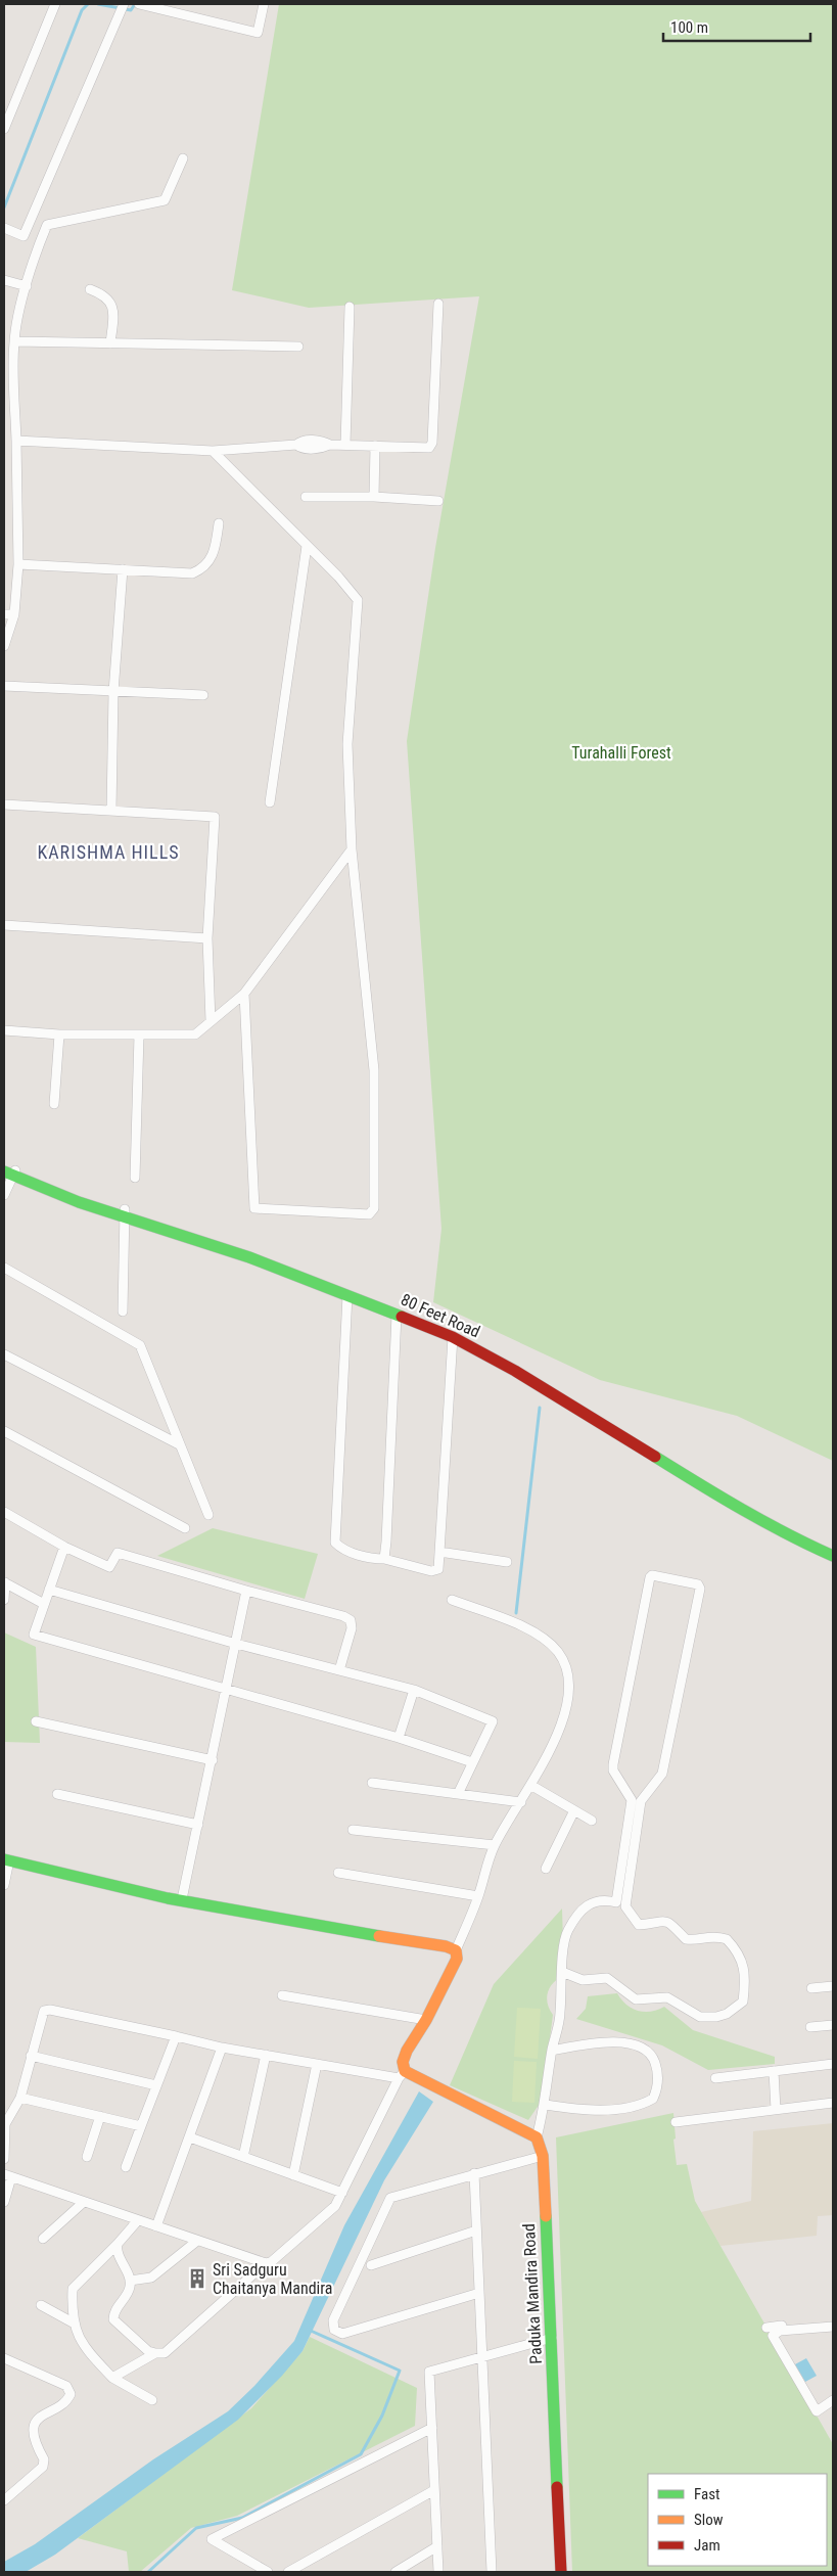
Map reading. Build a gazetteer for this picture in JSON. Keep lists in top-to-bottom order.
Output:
{
  "streets": {
    "main road": ["80 Feet Road", "Paduka Mandira Road"]
  },
  "districts": ["KARISHMA HILLS"],
  "parks": ["Turahalli Forest"],
  "places": {
    "building": ["Sri Sadguru Chaitanya Mandira"]
  },
  "legend": ["Fast", "Slow", "Jam"],
  "scale_bar": "100 m"
}
